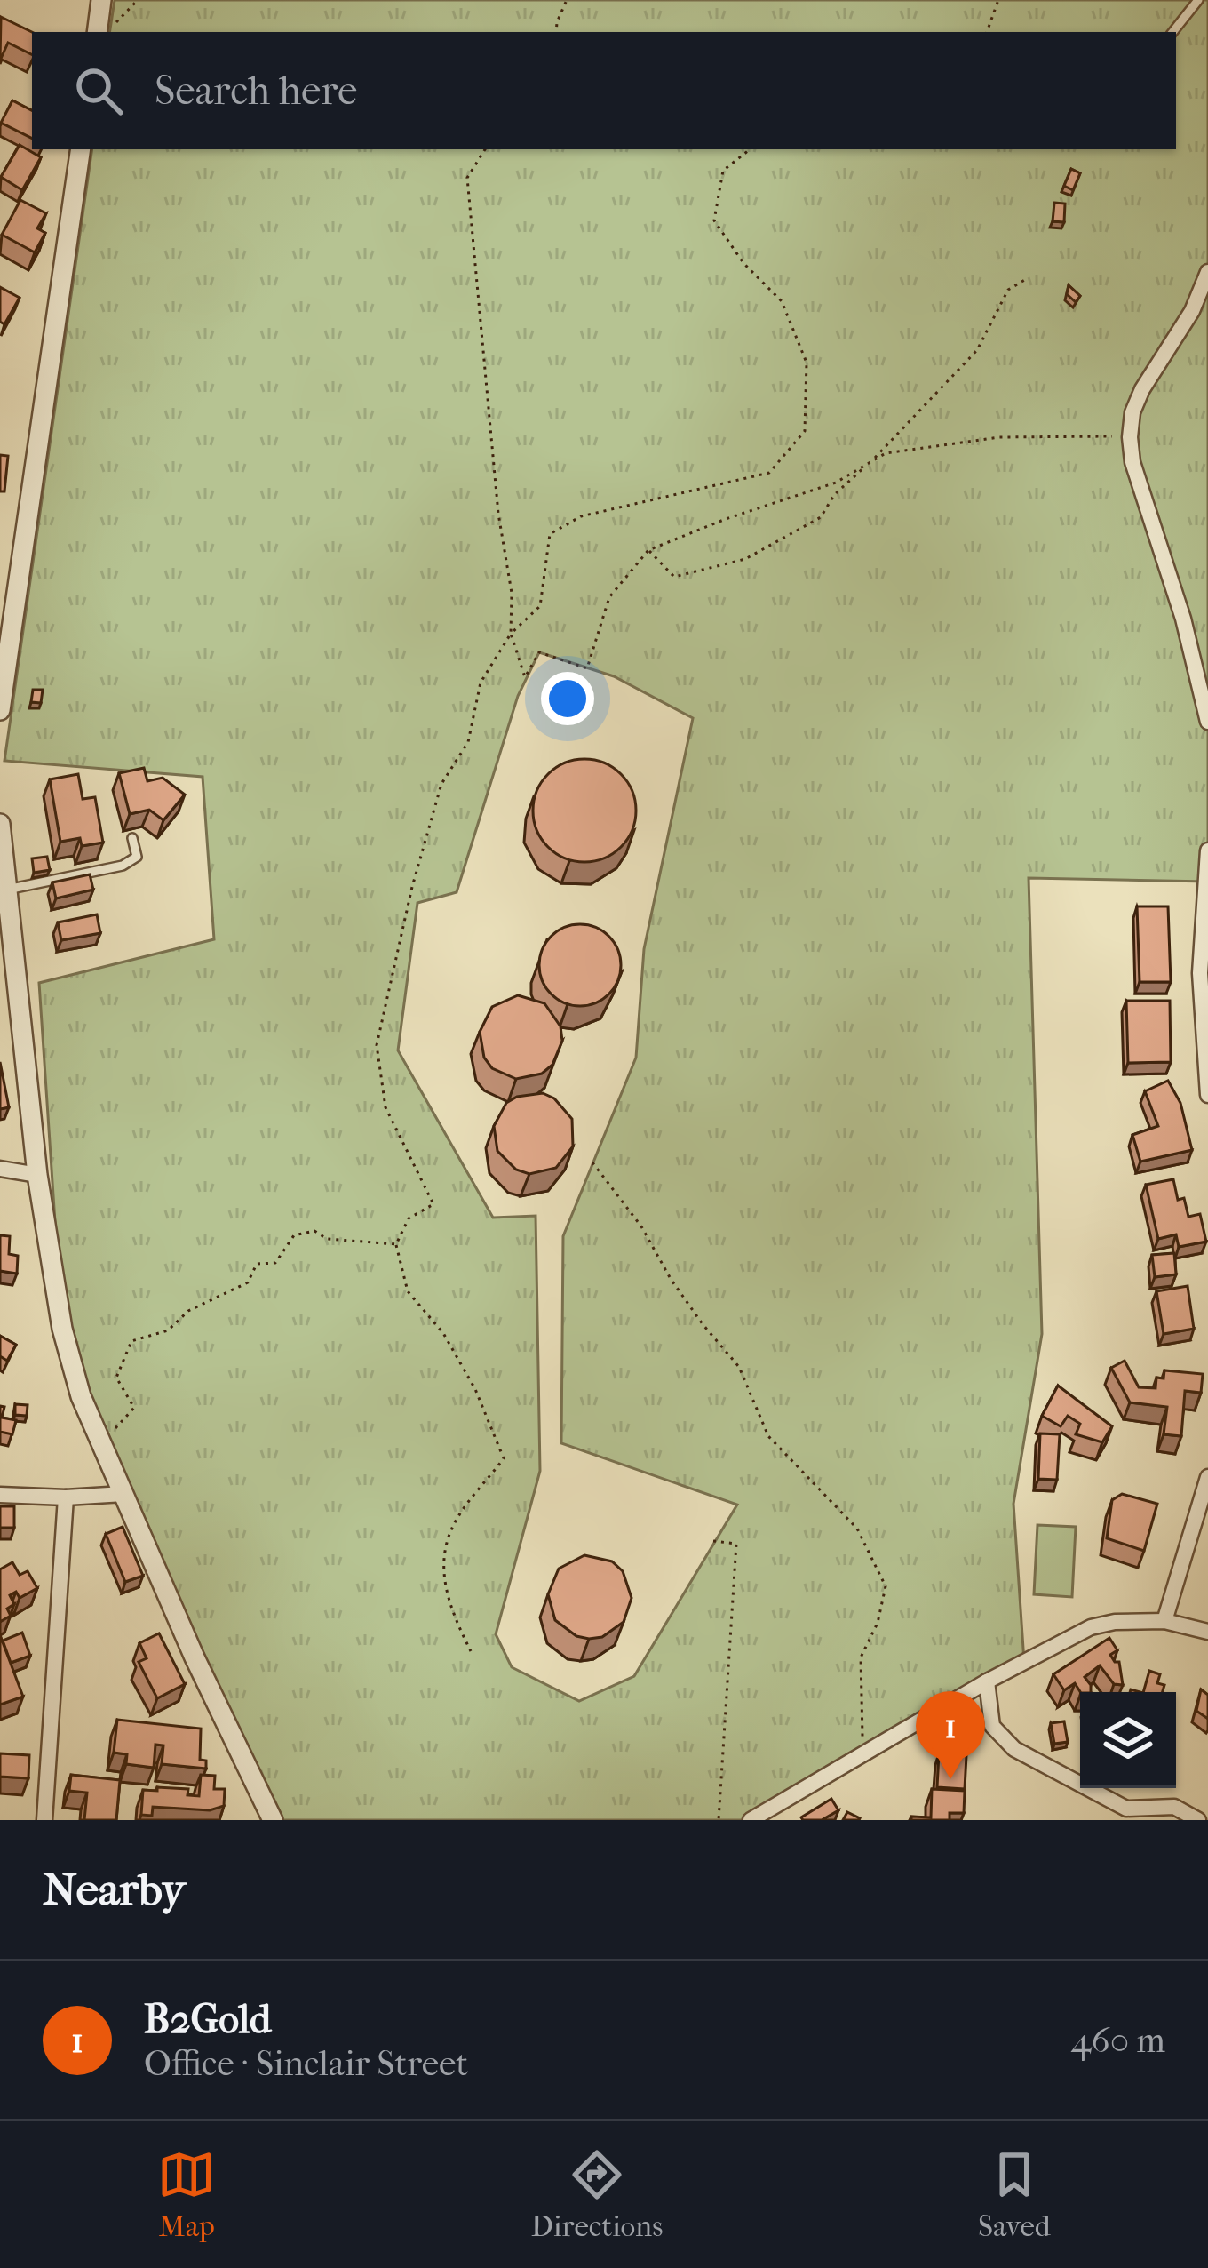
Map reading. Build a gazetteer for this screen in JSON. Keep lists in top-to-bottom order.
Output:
{
  "page": {
    "search": "Search here",
    "pins": "1",
    "heading": "Nearby",
    "list": [
      {
        "mark": "1",
        "name": "B2Gold",
        "note": "Office · Sinclair Street",
        "value": "460 m"
      }
    ],
    "nav": ["Map", "Directions", "Saved"]
  }
}
